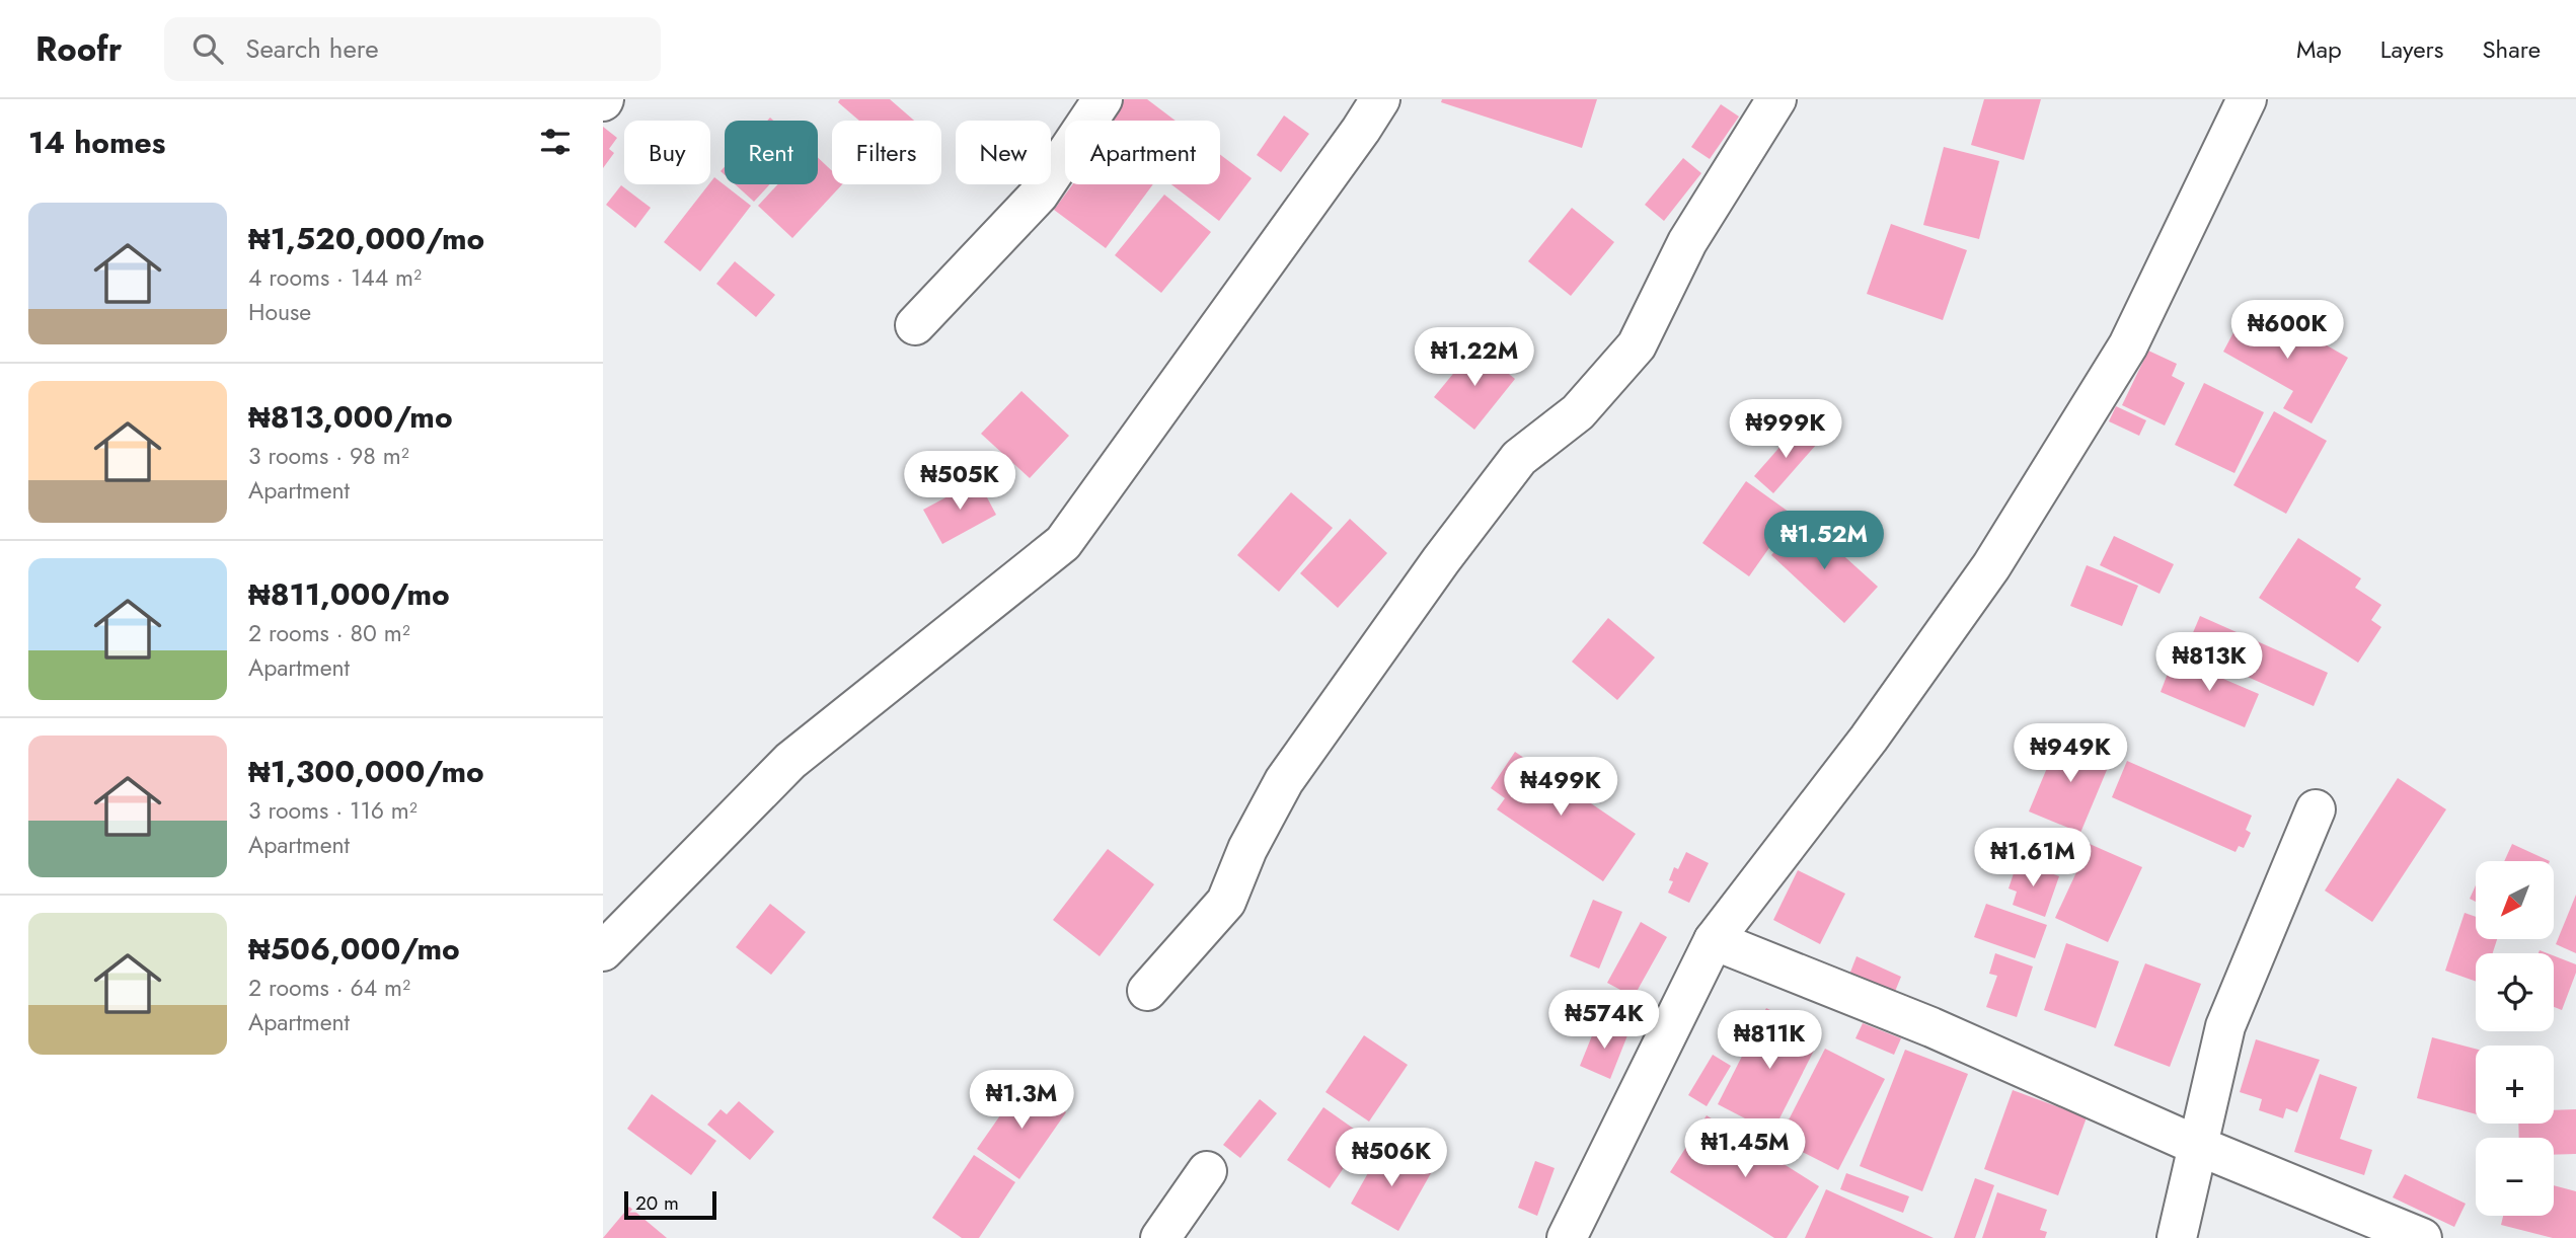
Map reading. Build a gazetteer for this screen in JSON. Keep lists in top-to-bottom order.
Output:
{
  "scale_bar": "20 m",
  "north": "bottom left",
  "page": {
    "header": "Roofr",
    "search": "Search here",
    "nav": ["Map", "Layers", "Share"],
    "heading": "14 homes",
    "chip": [
      "Buy",
      "Rent",
      "Filters",
      "New",
      "Apartment"
    ],
    "list": [
      {
        "name": "₦1,520,000/mo",
        "note": "4 rooms · 144 m² · House"
      },
      {
        "name": "₦813,000/mo",
        "note": "3 rooms · 98 m² · Apartment"
      },
      {
        "name": "₦811,000/mo",
        "note": "2 rooms · 80 m² · Apartment"
      },
      {
        "name": "₦1,300,000/mo",
        "note": "3 rooms · 116 m² · Apartment"
      },
      {
        "name": "₦506,000/mo",
        "note": "2 rooms · 64 m² · Apartment"
      }
    ],
    "price": [
      "₦600K",
      "₦1.22M",
      "₦999K",
      "₦505K",
      "₦1.52M",
      "₦813K",
      "₦949K",
      "₦499K",
      "₦1.61M",
      "₦574K",
      "₦811K",
      "₦1.3M",
      "₦1.45M",
      "₦506K"
    ],
    "map_buttons": ["+", "−"],
    "scale": "20 m"
  }
}
